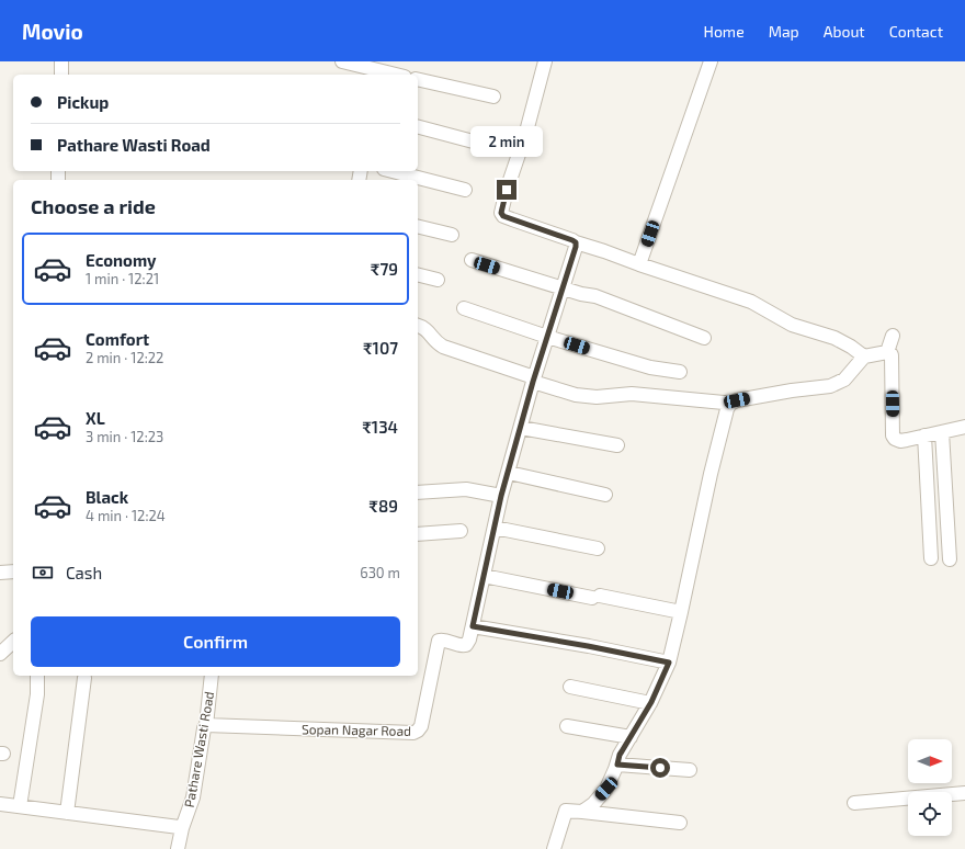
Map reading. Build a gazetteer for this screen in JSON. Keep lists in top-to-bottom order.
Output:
{
  "streets": {
    "street": ["Sopan Nagar Road", "Pathare Wasti Road"]
  },
  "crossings": [
    ["Sopan Nagar Road", "Pathare Wasti Road"]
  ],
  "north": "right",
  "page": {
    "header": "Movio",
    "nav": [
      "Home",
      "Map",
      "About",
      "Contact"
    ],
    "banner": ["Pickup", "Pathare Wasti Road"],
    "bubble": "2 min",
    "heading": "Choose a ride",
    "list": [
      {
        "name": "Economy",
        "note": "1 min · 12:21",
        "value": "₹79"
      },
      {
        "name": "Comfort",
        "note": "2 min · 12:22",
        "value": "₹107"
      },
      {
        "name": "XL",
        "note": "3 min · 12:23",
        "value": "₹134"
      },
      {
        "name": "Black",
        "note": "4 min · 12:24",
        "value": "₹89"
      }
    ],
    "pay": ["Cash", "630 m"],
    "buttons": "Confirm"
  }
}
